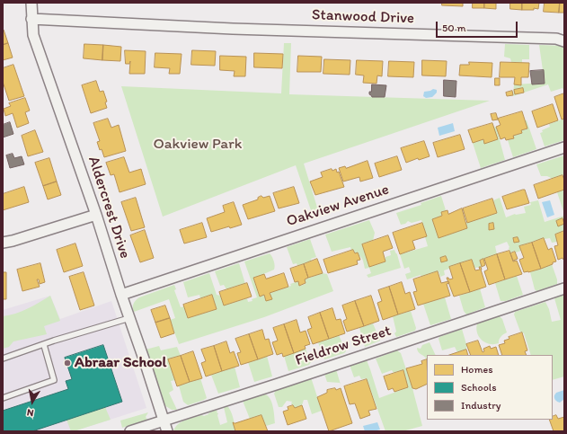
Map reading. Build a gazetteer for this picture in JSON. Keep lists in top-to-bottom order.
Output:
{
  "streets": {
    "street": [
      "Stanwood Drive",
      "Oakview Avenue",
      "Aldercrest Drive",
      "Fieldrow Street"
    ]
  },
  "crossings": [
    ["Stanwood Drive", "Aldercrest Drive"],
    ["Oakview Avenue", "Aldercrest Drive"],
    ["Aldercrest Drive", "Fieldrow Street"]
  ],
  "parks": ["Oakview Park"],
  "places": ["Abraar School"],
  "legend": ["Homes", "Schools", "Industry"],
  "scale_bar": "50 m",
  "north": "bottom"
}
